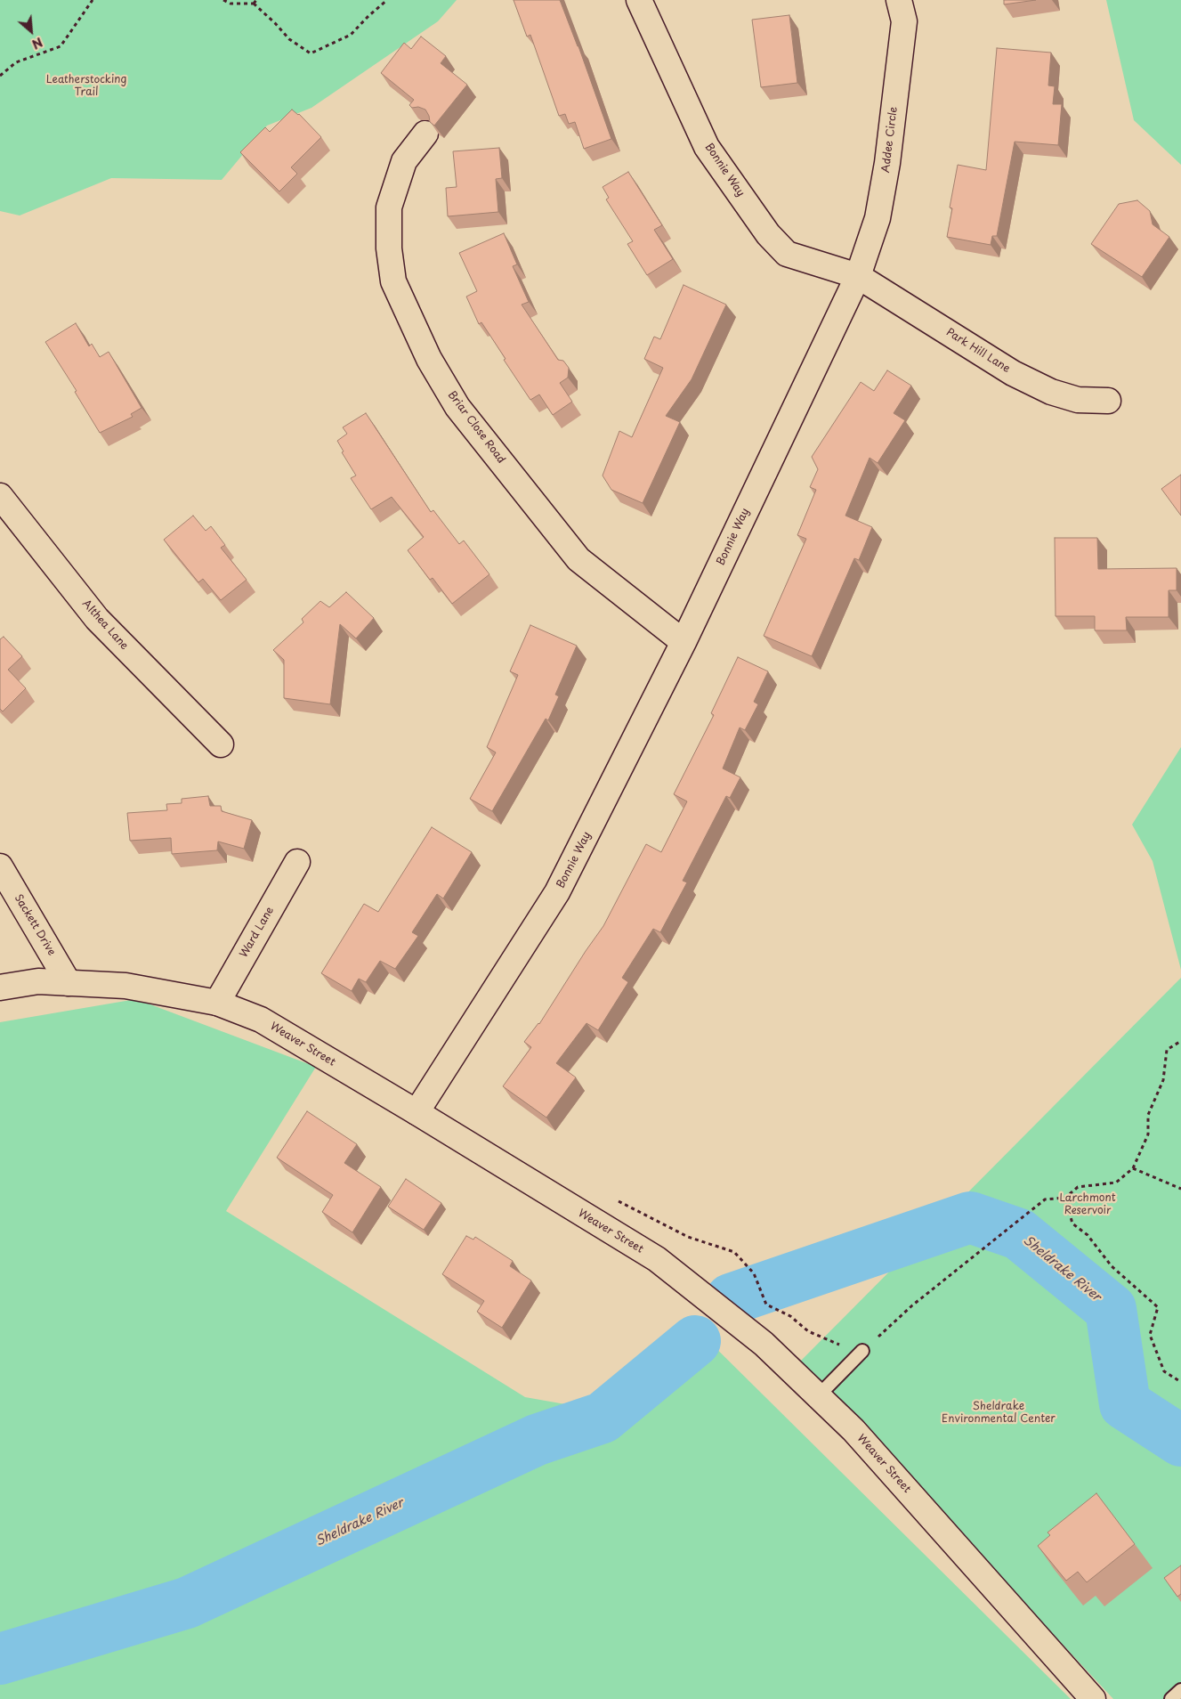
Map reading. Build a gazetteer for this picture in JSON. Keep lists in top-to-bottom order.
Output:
{
  "streets": {
    "street": [
      "Addee Circle",
      "Bonnie Way",
      "Park Hill Lane",
      "Briar Close Road",
      "Althea Lane",
      "Sackett Drive",
      "Ward Lane",
      "Weaver Street"
    ]
  },
  "crossings": [
    ["Addee Circle", "Bonnie Way"],
    ["Addee Circle", "Park Hill Lane"],
    ["Bonnie Way", "Park Hill Lane"],
    ["Bonnie Way", "Briar Close Road"],
    ["Bonnie Way", "Weaver Street"],
    ["Sackett Drive", "Weaver Street"],
    ["Ward Lane", "Weaver Street"]
  ],
  "water": ["Sheldrake River"],
  "parks": ["Leatherstocking Trail", "Larchmont Reservoir", "Sheldrake Environmental Center"],
  "north": "bottom right"
}
